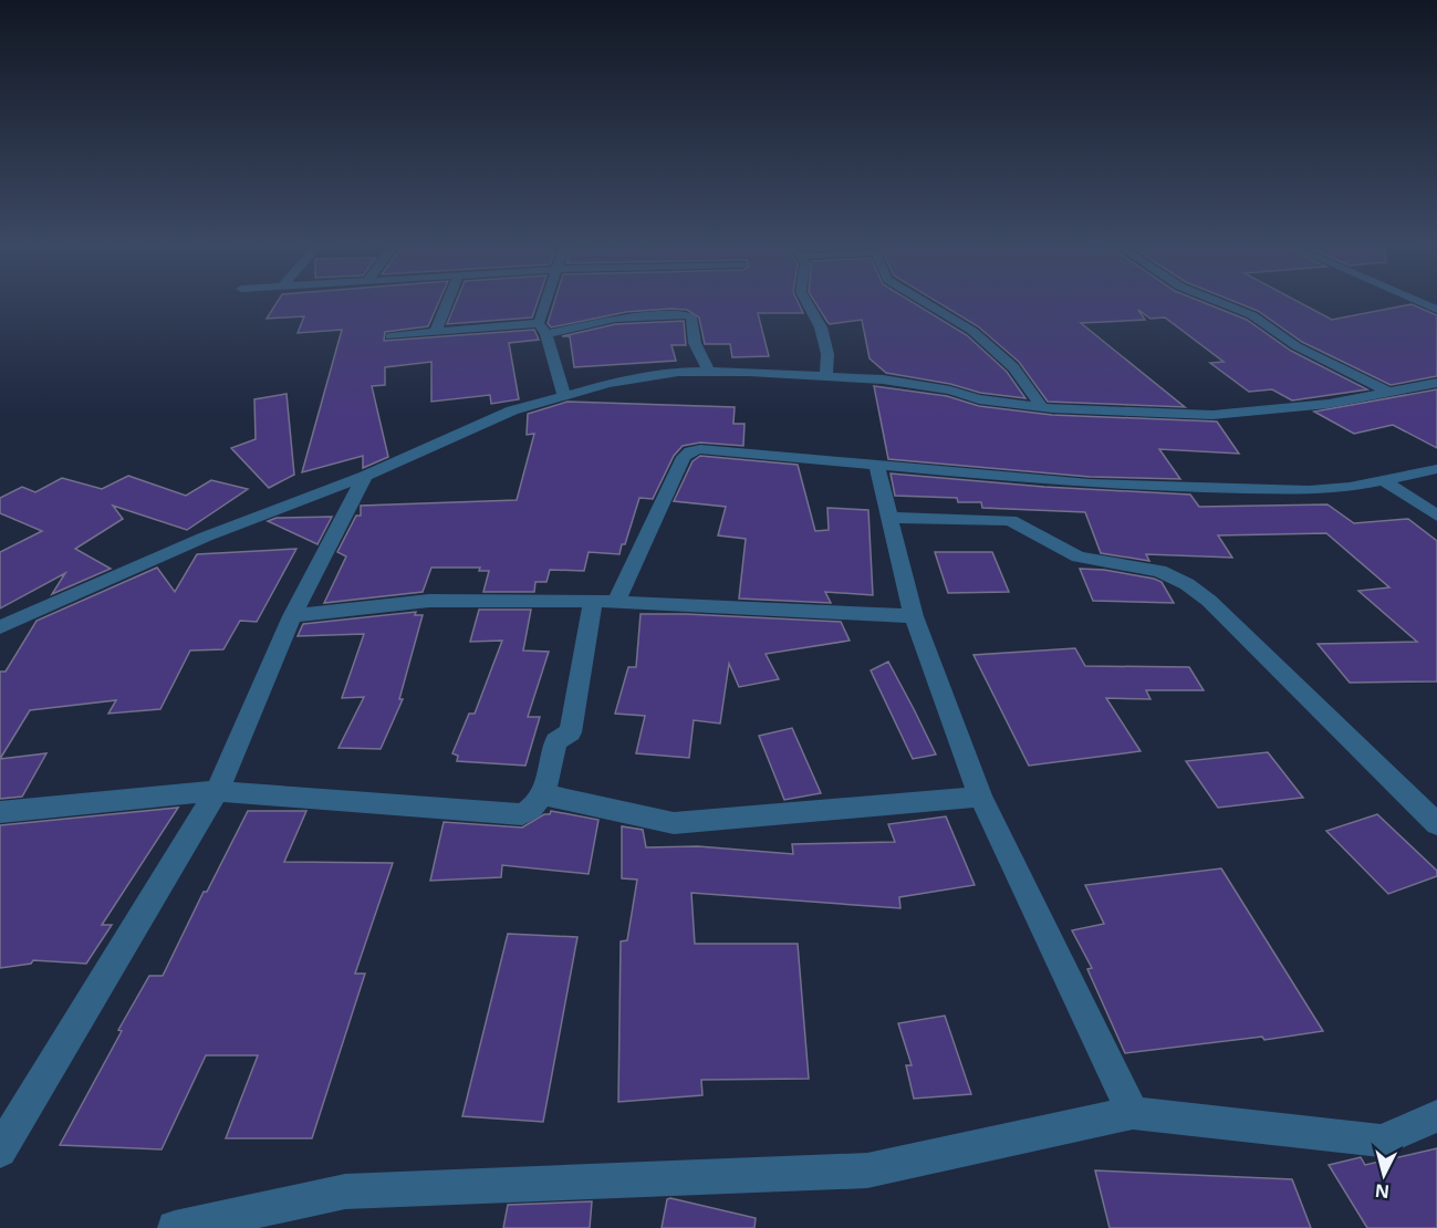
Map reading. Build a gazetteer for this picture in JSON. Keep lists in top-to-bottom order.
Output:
{
  "north": "bottom"
}
